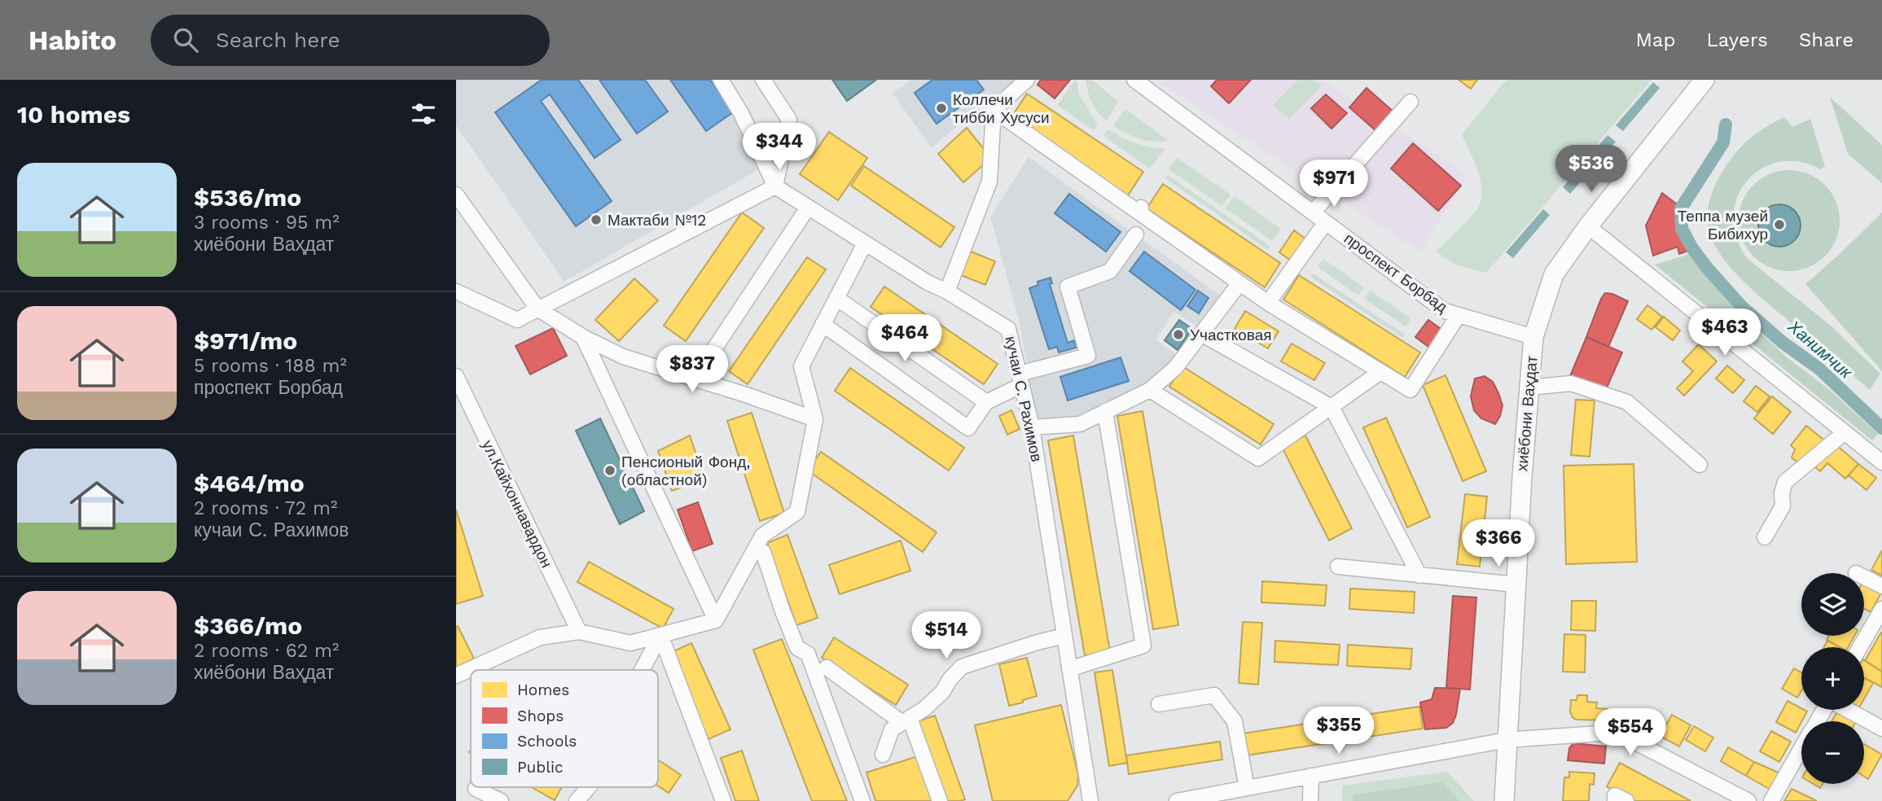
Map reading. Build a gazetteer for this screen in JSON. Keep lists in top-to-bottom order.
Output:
{
  "streets": {
    "main road": ["хиёбони Ваҳдат"],
    "street": ["проспект Борбад", "кучаи С. Рахимов", "ул.Кайхоннавардон"]
  },
  "crossings": [
    ["проспект Борбад", "хиёбони Ваҳдат"]
  ],
  "water": ["Ханимчик"],
  "places": [
    "Коллечи тибби Хусуси",
    "Мактаби №12",
    "Теппа музей Бибихур",
    "Участковая",
    "Пенсионый Фонд, (областной)"
  ],
  "legend": [
    "Homes",
    "Shops",
    "Schools",
    "Public"
  ],
  "page": {
    "header": "Habito",
    "search": "Search here",
    "nav": ["Map", "Layers", "Share"],
    "heading": "10 homes",
    "price": [
      "$344",
      "$536",
      "$971",
      "$463",
      "$464",
      "$837",
      "$366",
      "$514",
      "$355",
      "$554"
    ],
    "list": [
      {
        "name": "$536/mo",
        "note": "3 rooms · 95 m² · хиёбони Ваҳдат"
      },
      {
        "name": "$971/mo",
        "note": "5 rooms · 188 m² · проспект Борбад"
      },
      {
        "name": "$464/mo",
        "note": "2 rooms · 72 m² · кучаи С. Рахимов"
      },
      {
        "name": "$366/mo",
        "note": "2 rooms · 62 m² · хиёбони Ваҳдат"
      }
    ],
    "map_buttons": ["+", "−"]
  }
}
